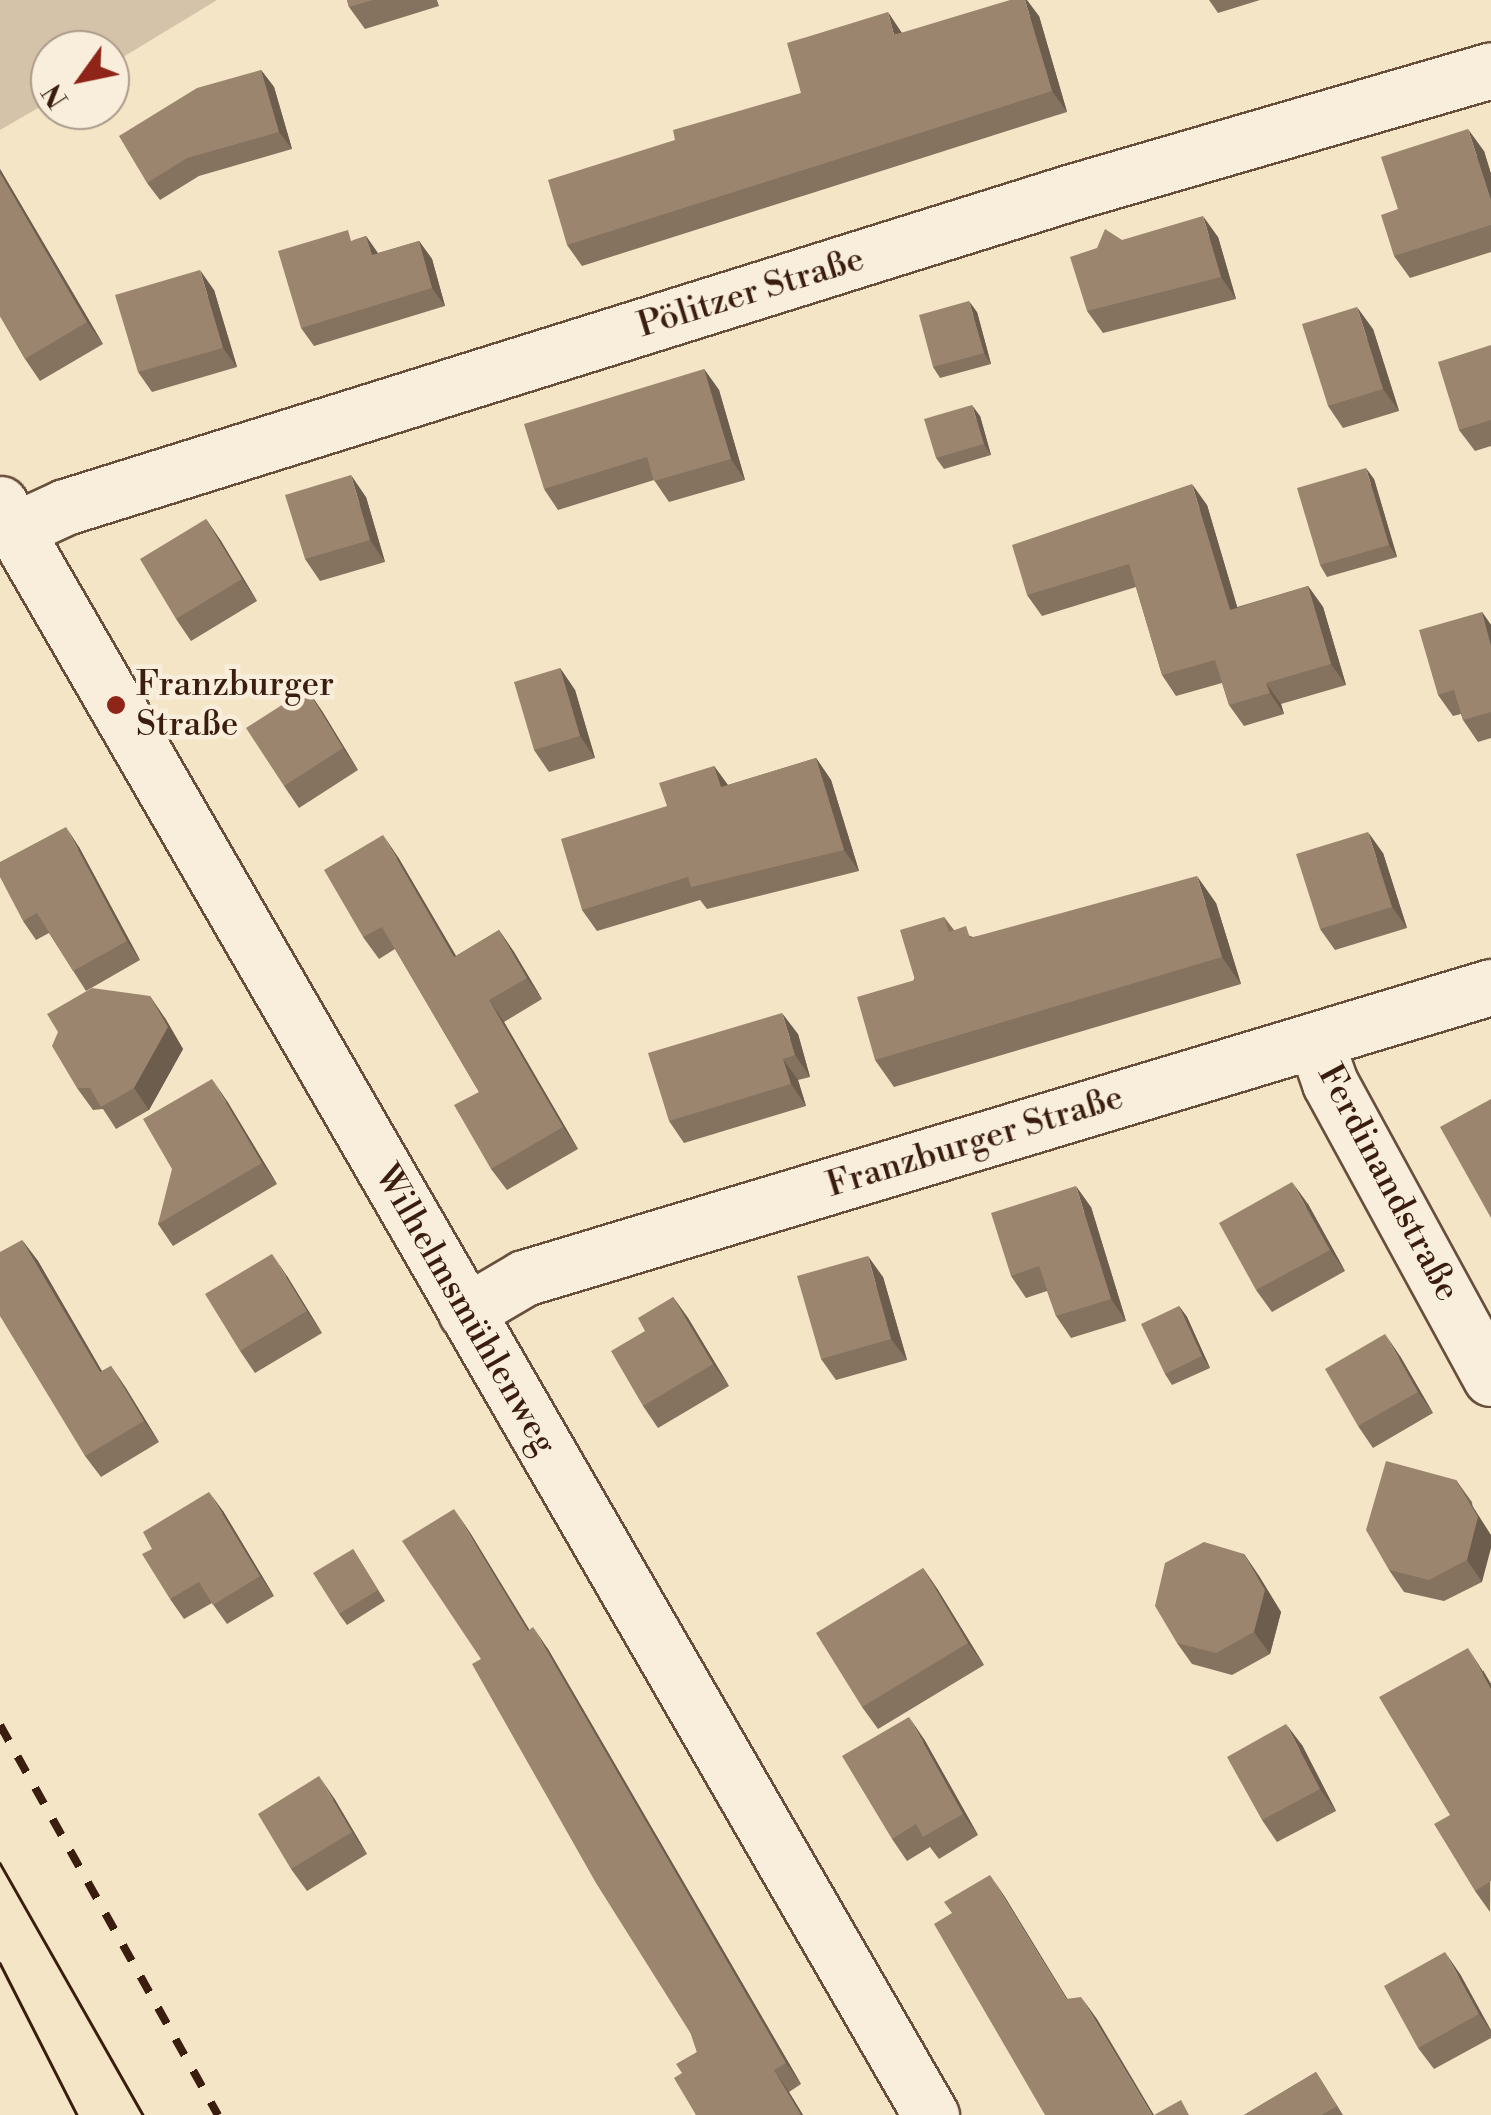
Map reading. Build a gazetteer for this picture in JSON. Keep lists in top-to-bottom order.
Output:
{
  "streets": {
    "street": [
      "Pölitzer Straße",
      "Franzburger Straße",
      "Ferdinandstraße",
      "Wilhelmsmühlenweg"
    ]
  },
  "crossings": [
    ["Pölitzer Straße", "Wilhelmsmühlenweg"],
    ["Franzburger Straße", "Ferdinandstraße"],
    ["Franzburger Straße", "Wilhelmsmühlenweg"]
  ],
  "places": ["Franzburger Straße"],
  "north": "bottom left"
}
